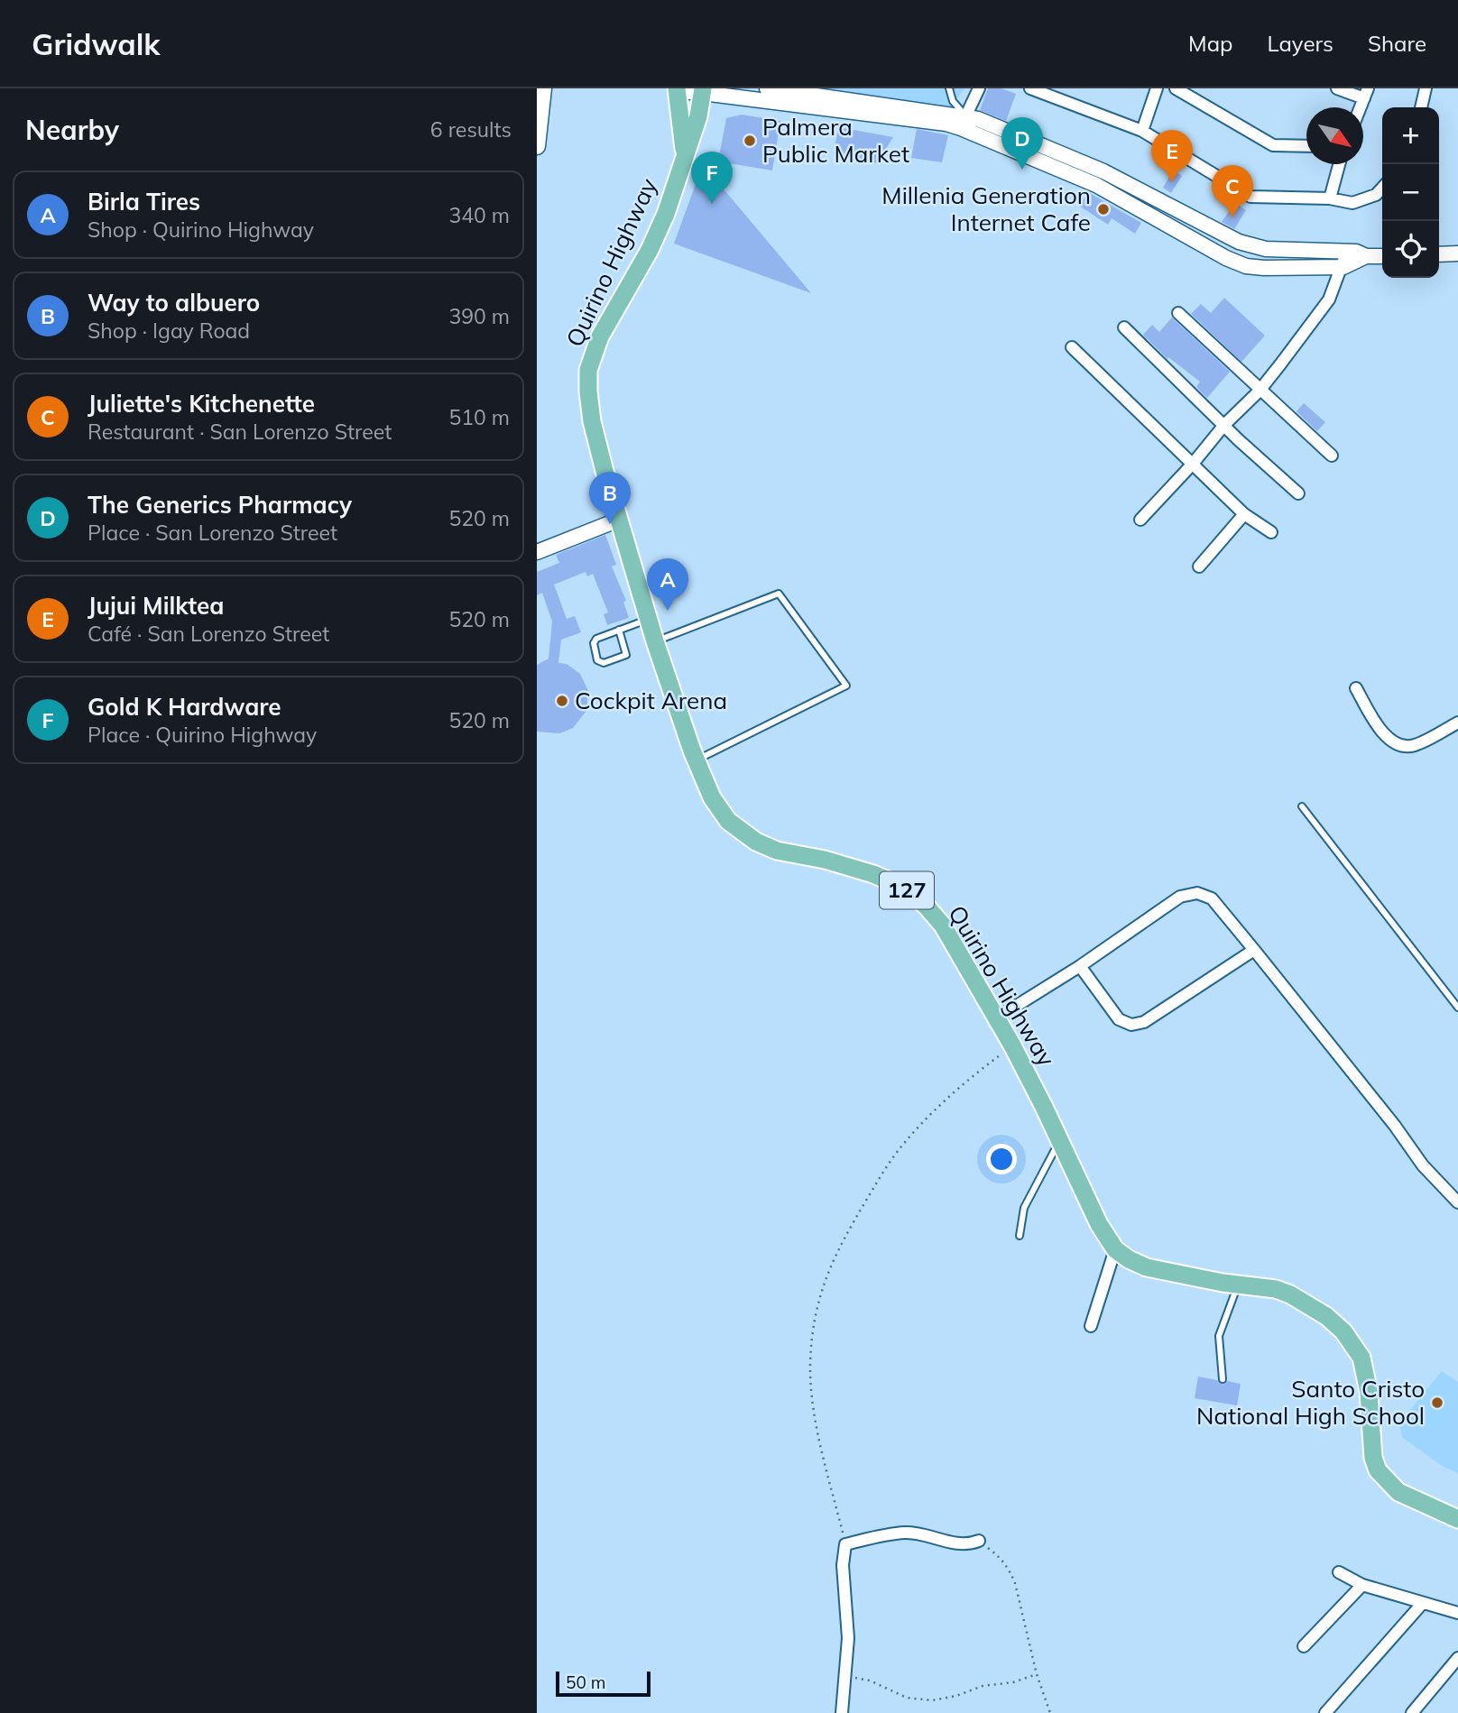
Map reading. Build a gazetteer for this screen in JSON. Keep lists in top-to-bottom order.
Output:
{
  "streets": {
    "main road": ["Quirino Highway", "127"]
  },
  "places": [
    "Palmera Public Market",
    "Millenia Generation Internet Cafe",
    "Cockpit Arena",
    "Santo Cristo National High School"
  ],
  "scale_bar": "50 m",
  "north": "bottom right",
  "page": {
    "header": "Gridwalk",
    "nav": ["Map", "Layers", "Share"],
    "heading": ["Nearby", "6 results"],
    "map_buttons": ["+", "−"],
    "pins": [
      "D",
      "E",
      "F",
      "C",
      "B",
      "A"
    ],
    "list": [
      {
        "mark": "A",
        "name": "Birla Tires",
        "note": "Shop · Quirino Highway",
        "value": "340 m"
      },
      {
        "mark": "B",
        "name": "Way to albuero",
        "note": "Shop · Igay Road",
        "value": "390 m"
      },
      {
        "mark": "C",
        "name": "Juliette's Kitchenette",
        "note": "Restaurant · San Lorenzo Street",
        "value": "510 m"
      },
      {
        "mark": "D",
        "name": "The Generics Pharmacy",
        "note": "Place · San Lorenzo Street",
        "value": "520 m"
      },
      {
        "mark": "E",
        "name": "Jujui Milktea",
        "note": "Café · San Lorenzo Street",
        "value": "520 m"
      },
      {
        "mark": "F",
        "name": "Gold K Hardware",
        "note": "Place · Quirino Highway",
        "value": "520 m"
      }
    ],
    "scale": "50 m"
  }
}
